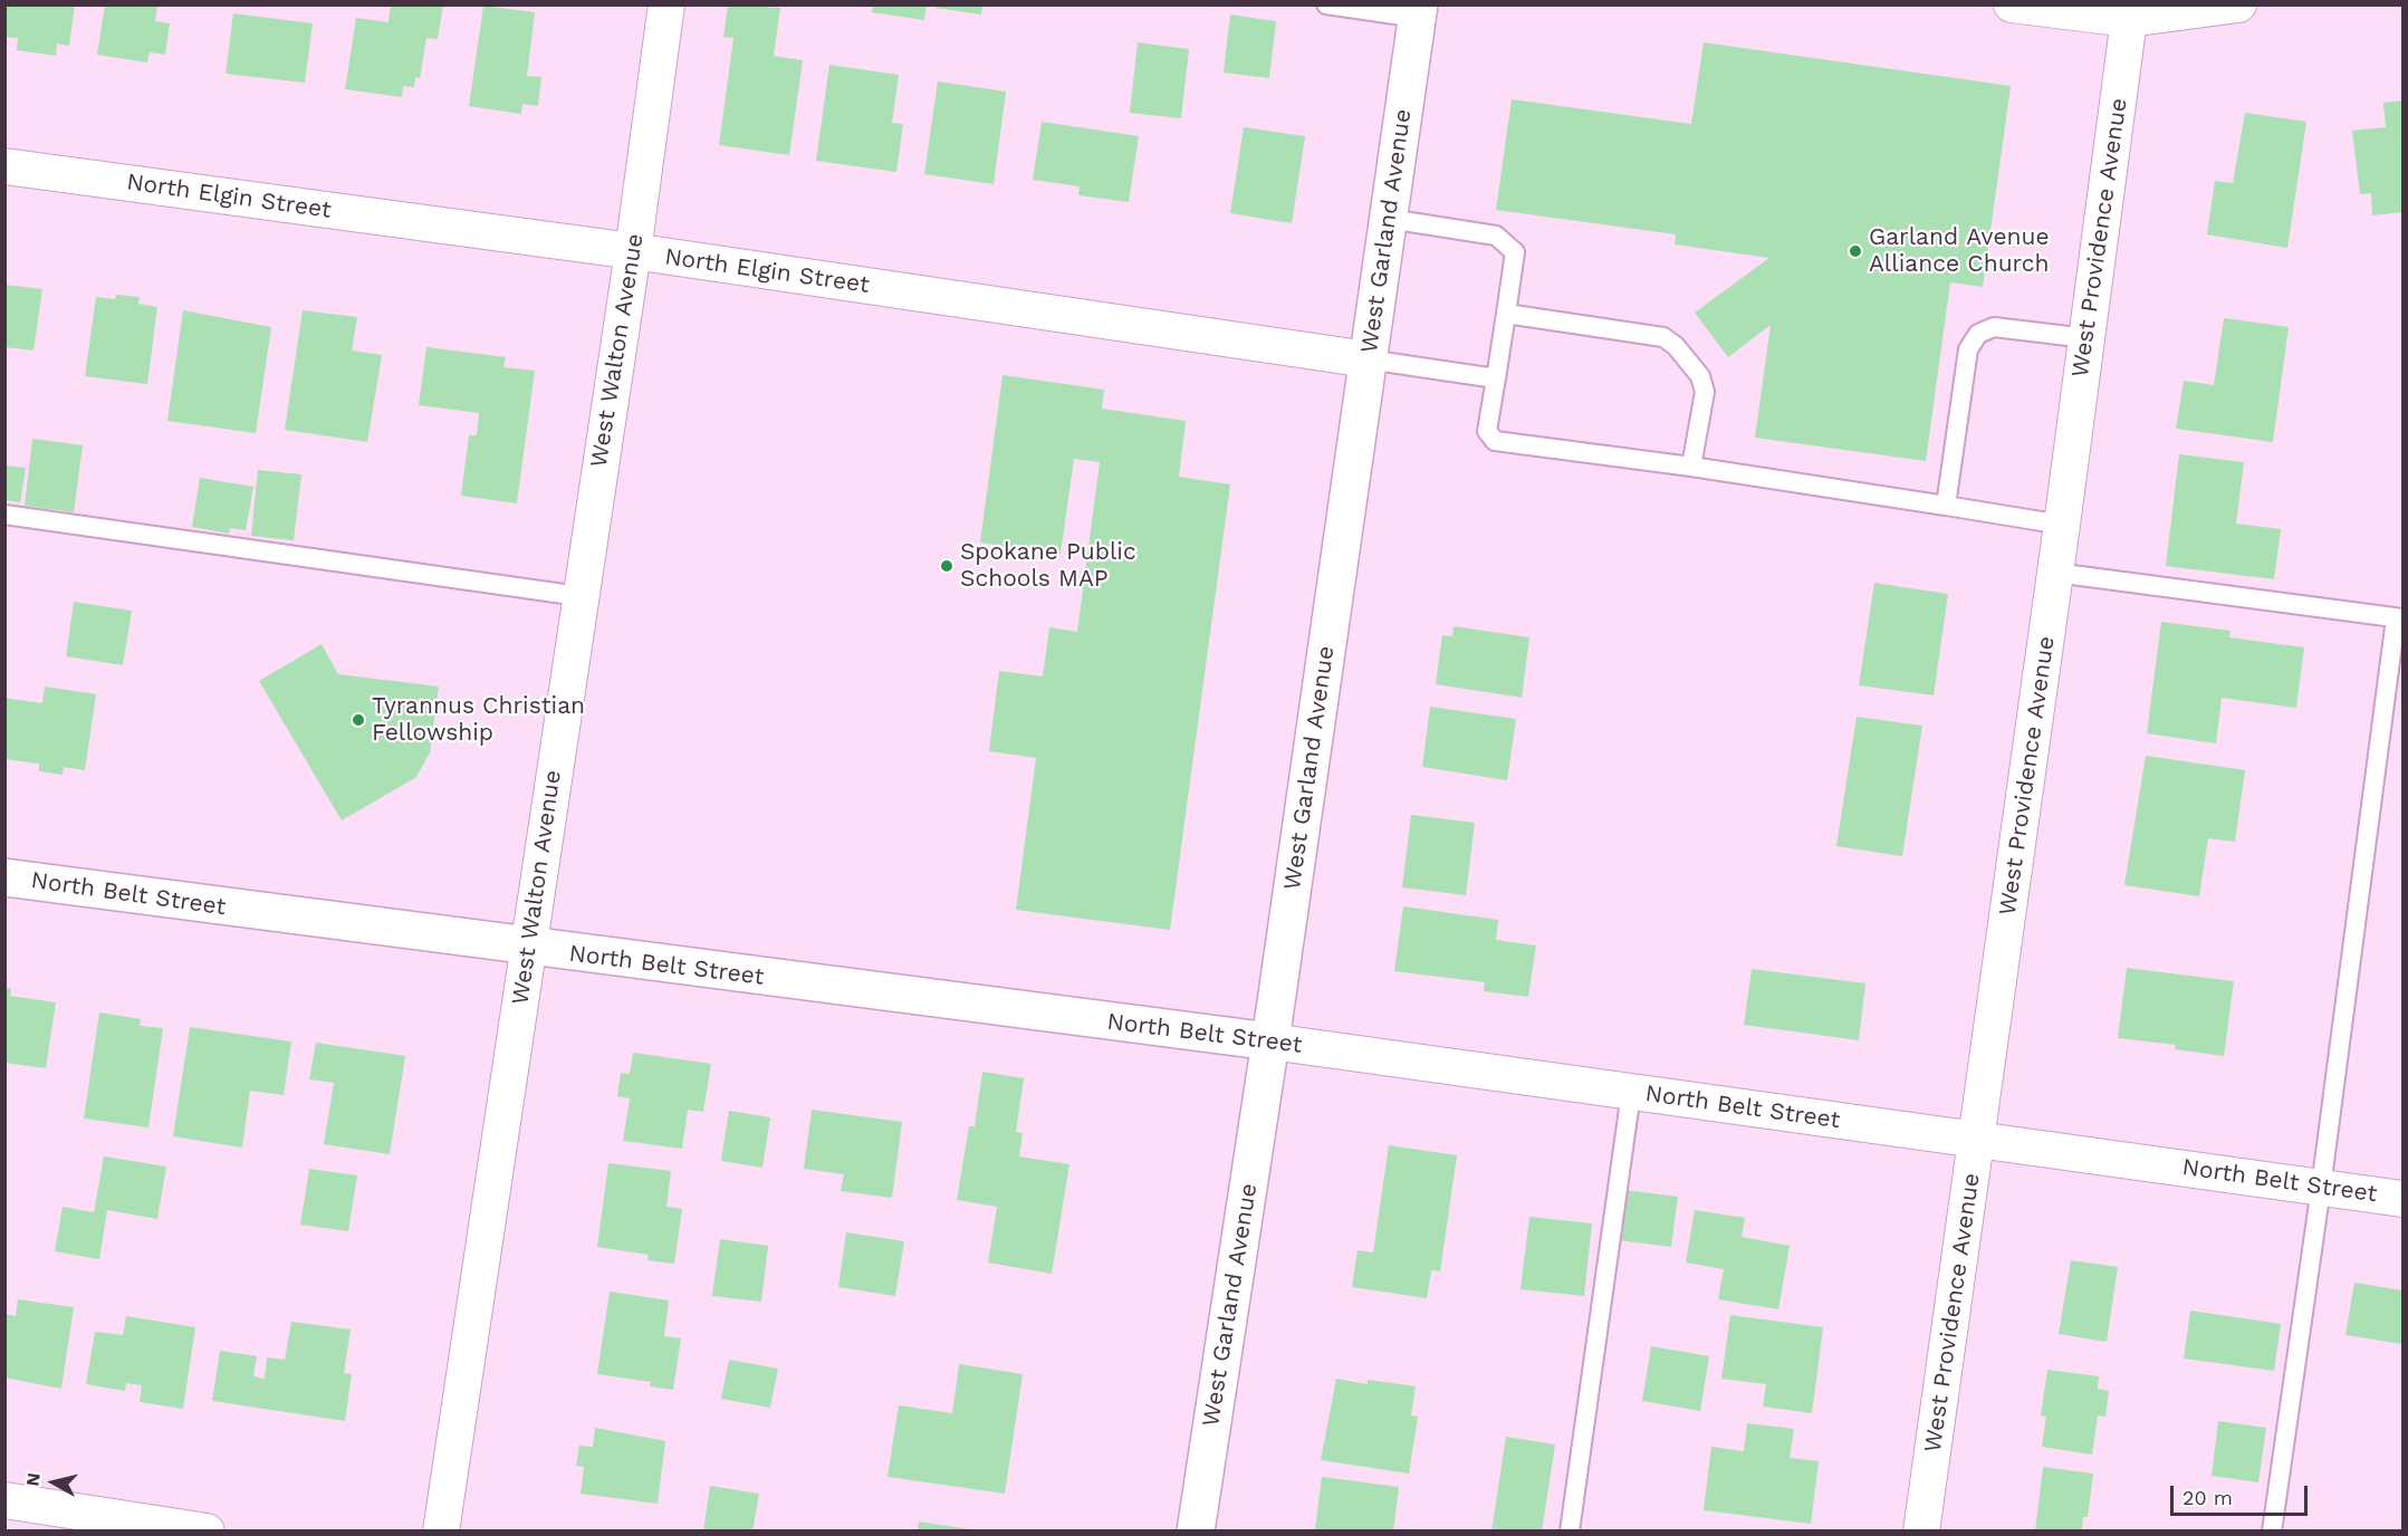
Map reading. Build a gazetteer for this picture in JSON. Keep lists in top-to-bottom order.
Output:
{
  "streets": {
    "street": [
      "North Elgin Street",
      "West Garland Avenue",
      "West Providence Avenue",
      "West Walton Avenue",
      "North Belt Street"
    ]
  },
  "crossings": [
    ["North Elgin Street", "West Garland Avenue"],
    ["North Elgin Street", "West Walton Avenue"],
    ["West Garland Avenue", "North Belt Street"],
    ["West Providence Avenue", "North Belt Street"],
    ["West Walton Avenue", "North Belt Street"]
  ],
  "places": ["Garland Avenue Alliance Church", "Spokane Public Schools MAP", "Tyrannus Christian Fellowship"],
  "scale_bar": "20 m",
  "north": "left"
}
